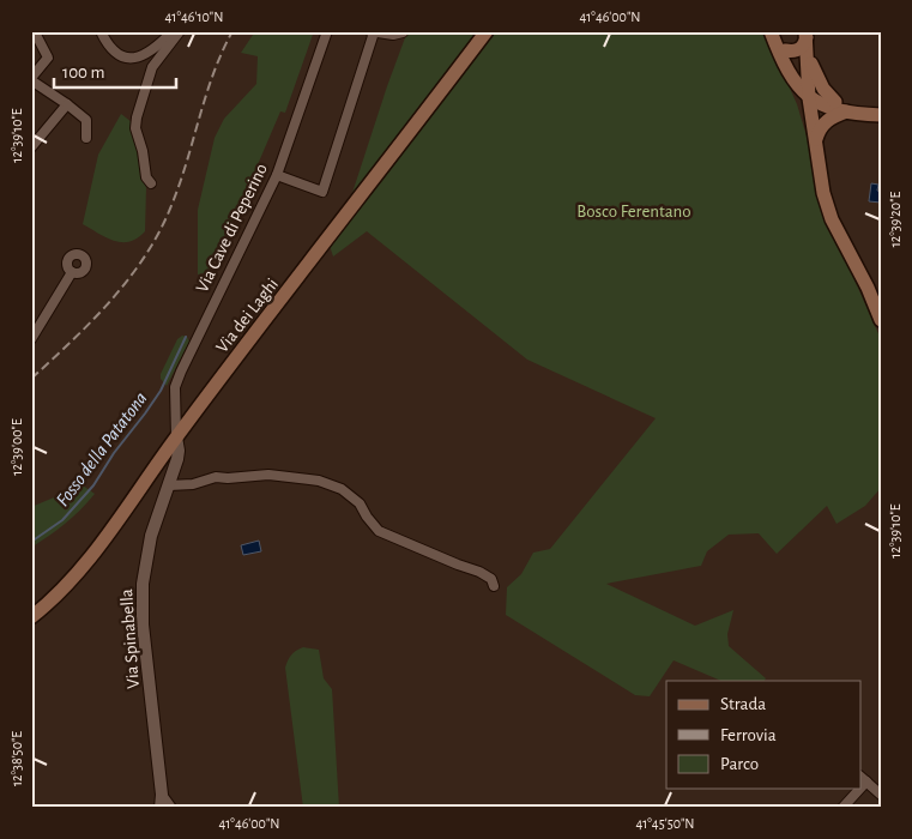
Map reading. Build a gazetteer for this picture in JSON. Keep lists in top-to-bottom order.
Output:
{
  "streets": {
    "main road": ["Via dei Laghi"],
    "street": ["Via Cave di Peperino", "Via Spinabella"]
  },
  "crossings": [
    ["Via Cave di Peperino", "Via dei Laghi"],
    ["Via Cave di Peperino", "Via Spinabella"],
    ["Via dei Laghi", "Via Spinabella"]
  ],
  "water": ["Fosso della Patatona"],
  "parks": ["Bosco Ferentano"],
  "legend": ["Strada", "Ferrovia", "Parco"],
  "scale_bar": "100 m",
  "coordinates": [
    "41°46'10\"N",
    "41°46'00\"N",
    "12°39'10\"E",
    "12°39'20\"E",
    "12°39'00\"E",
    "12°38'50\"E",
    "41°45'50\"N"
  ]
}
